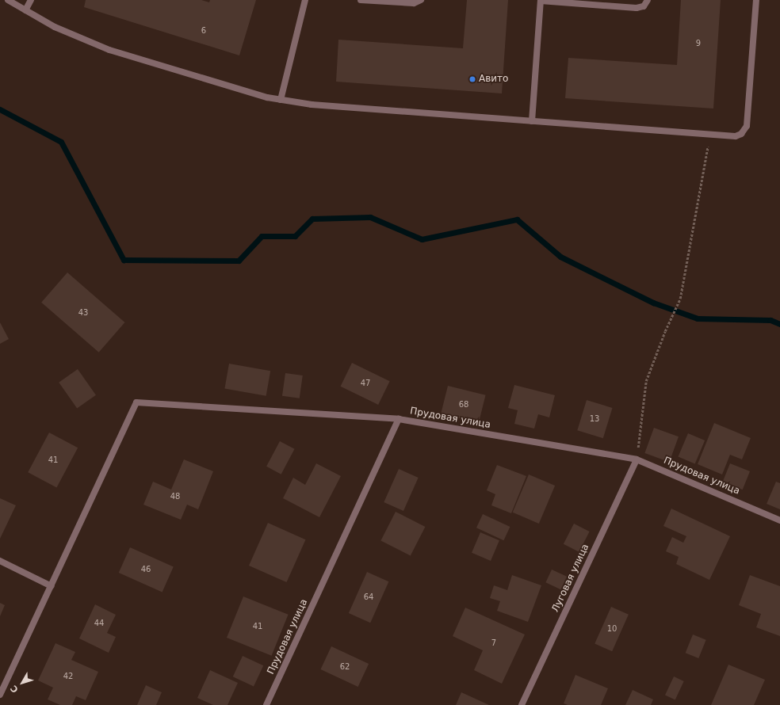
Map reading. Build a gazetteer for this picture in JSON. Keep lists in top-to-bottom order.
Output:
{
  "streets": {
    "street": ["Прудовая улица", "Луговая улица"]
  },
  "crossings": [
    ["Прудовая улица", "Луговая улица"]
  ],
  "places": ["Авито"],
  "house_numbers": [
    "6",
    "9",
    "43",
    "47",
    "68",
    "13",
    "41",
    "48",
    "46",
    "64",
    "44",
    "41",
    "10",
    "7",
    "62",
    "42"
  ],
  "north": "bottom left"
}
